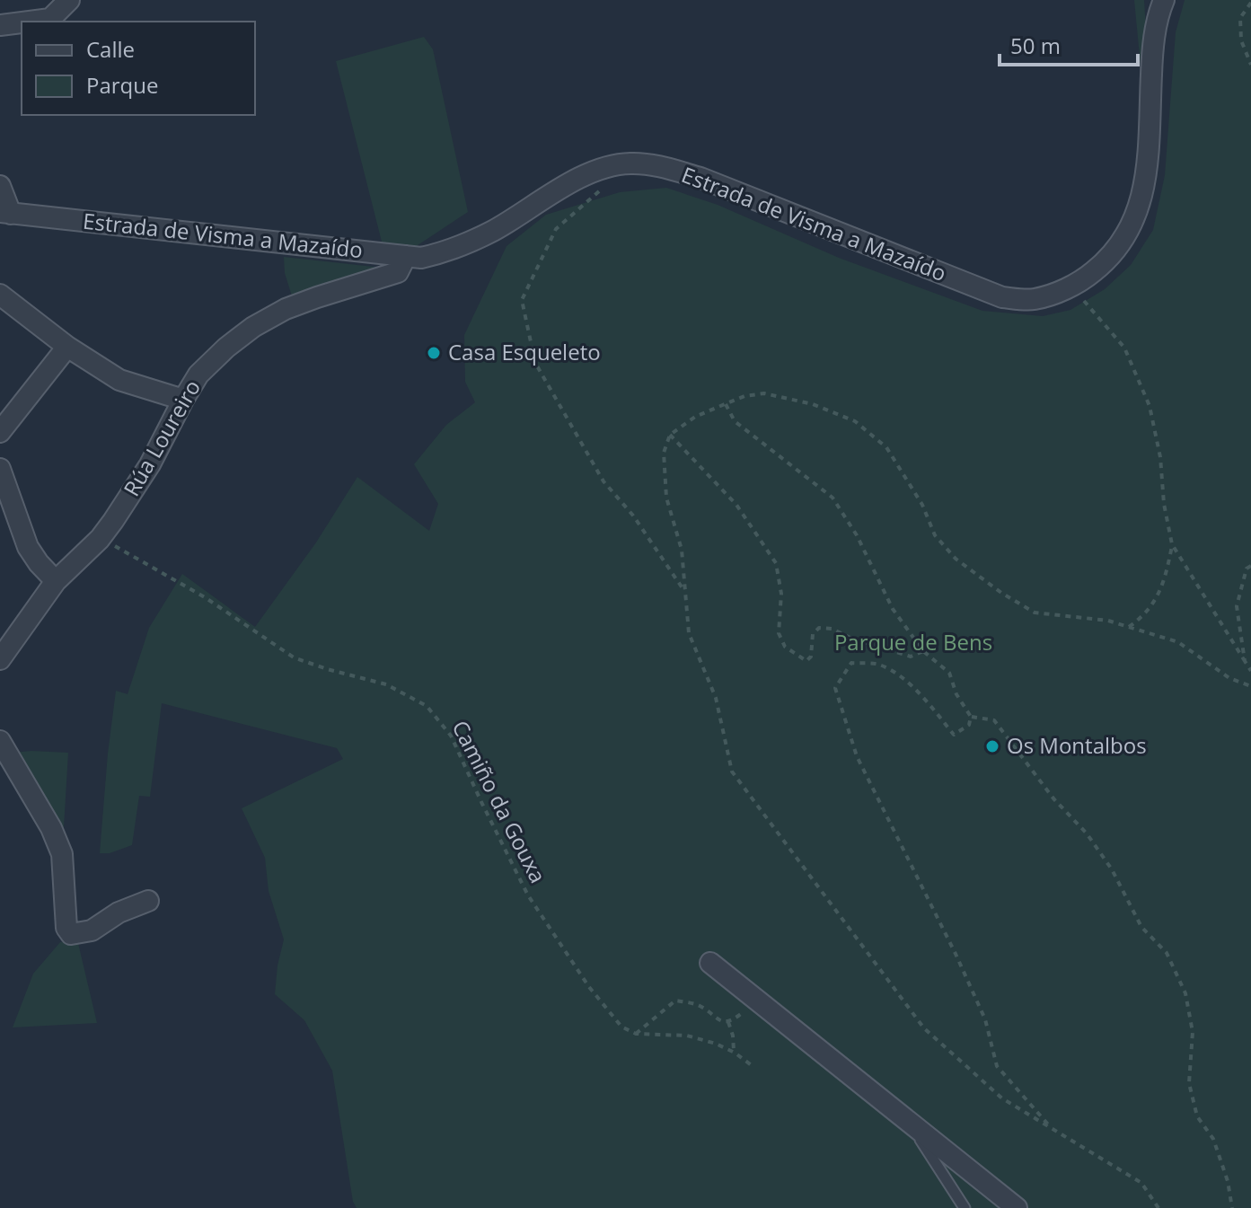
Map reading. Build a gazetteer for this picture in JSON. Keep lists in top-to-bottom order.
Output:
{
  "streets": {
    "street": ["Estrada de Visma a Mazaído", "Rúa Loureiro"],
    "path": ["Camiño da Gouxa"]
  },
  "crossings": [
    ["Estrada de Visma a Mazaído", "Rúa Loureiro"],
    ["Rúa Loureiro", "Camiño da Gouxa"]
  ],
  "parks": ["Parque de Bens"],
  "places": ["Casa Esqueleto", "Os Montalbos"],
  "legend": ["Calle", "Parque"],
  "scale_bar": "50 m"
}
